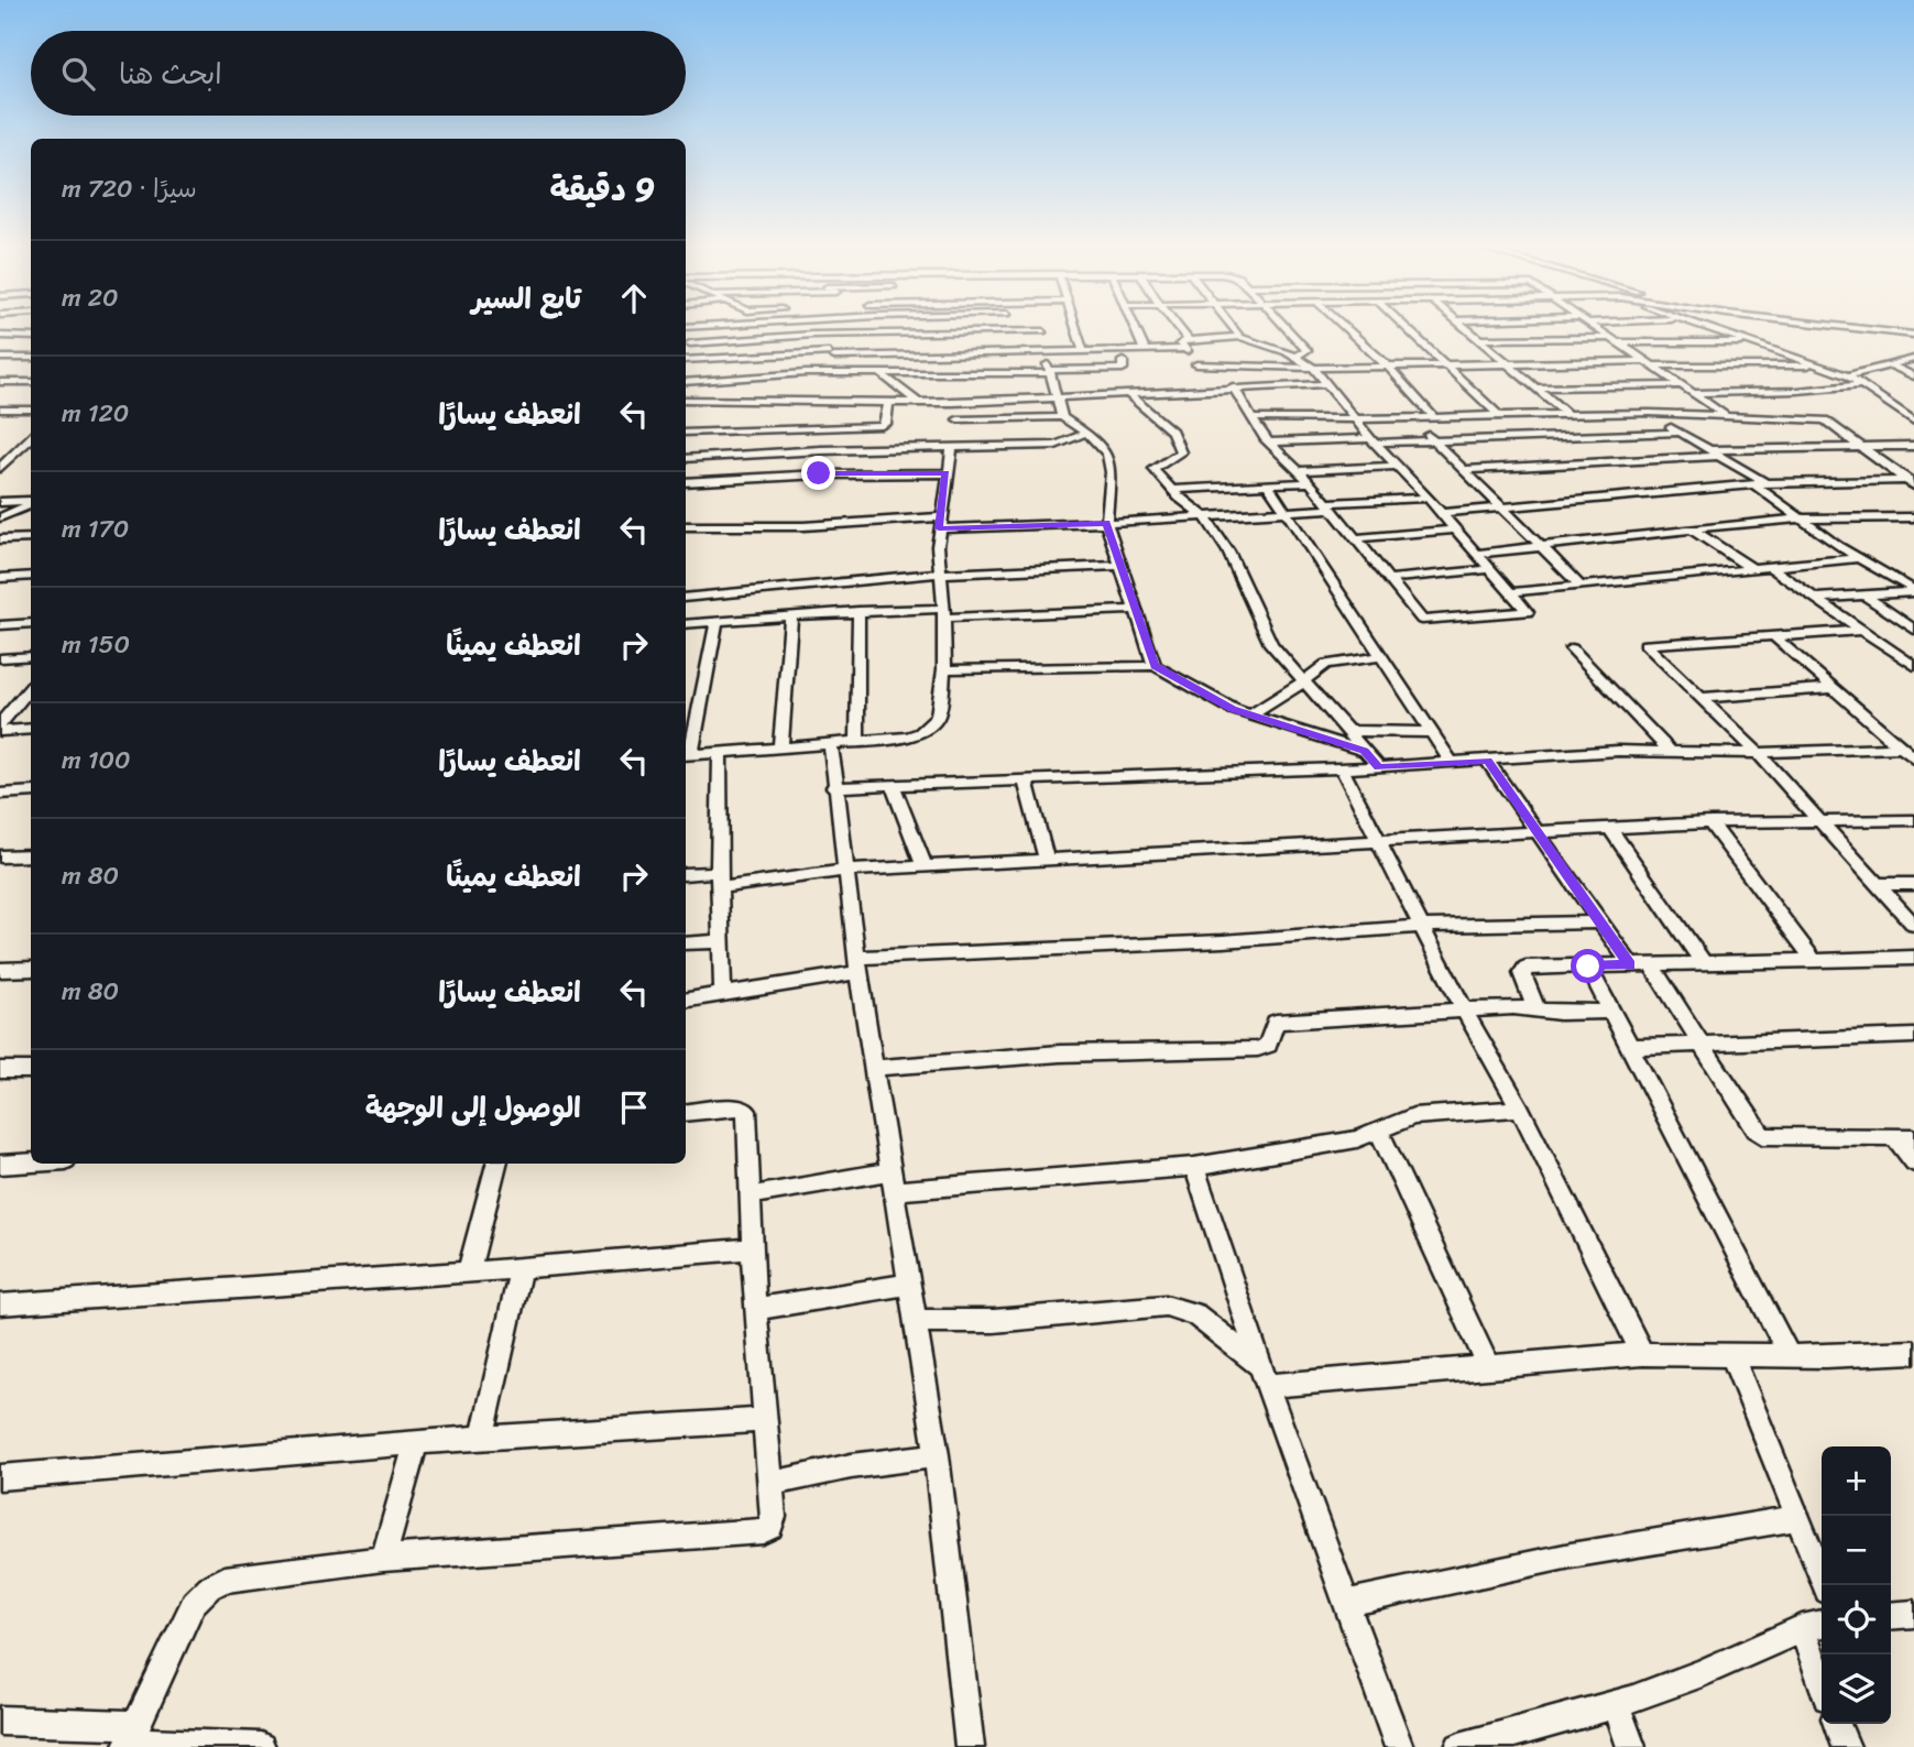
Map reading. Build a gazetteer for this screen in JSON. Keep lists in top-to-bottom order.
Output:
{
  "page": {
    "search": "ابحث هنا",
    "heading": ["9 دقيقة", "سيرًا · 720 m"],
    "list": [
      ["تابع السير", "20 m"],
      ["انعطف يسارًا", "120 m"],
      ["انعطف يسارًا", "170 m"],
      ["انعطف يمينًا", "150 m"],
      ["انعطف يسارًا", "100 m"],
      ["انعطف يمينًا", "80 m"],
      ["انعطف يسارًا", "80 m"],
      "الوصول إلى الوجهة"
    ],
    "map_buttons": ["+", "−"]
  }
}
